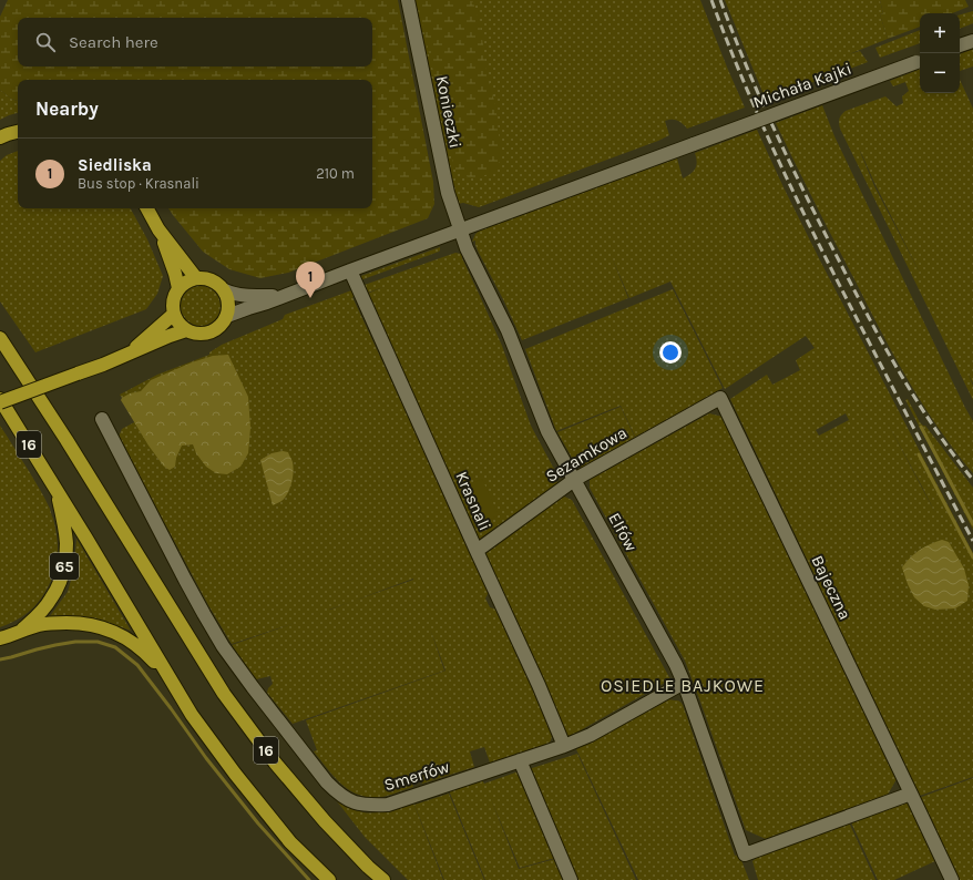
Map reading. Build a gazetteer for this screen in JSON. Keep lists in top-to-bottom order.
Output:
{
  "streets": {
    "main road": ["16", "65"],
    "street": [
      "Michała Kajki",
      "Konieczki",
      "Sezamkowa",
      "Krasnali",
      "Elfów",
      "Bajeczna",
      "Smerfów"
    ]
  },
  "crossings": [
    ["Michała Kajki", "Konieczki"],
    ["Michała Kajki", "Krasnali"],
    ["Michała Kajki", "Elfów"],
    ["Konieczki", "Elfów"],
    ["16", "65"],
    ["Sezamkowa", "Krasnali"],
    ["Sezamkowa", "Elfów"],
    ["Sezamkowa", "Bajeczna"],
    ["Krasnali", "Smerfów"],
    ["Elfów", "Bajeczna"],
    ["Elfów", "Smerfów"]
  ],
  "districts": ["OSIEDLE BAJKOWE"],
  "page": {
    "map_buttons": ["+", "−"],
    "search": "Search here",
    "heading": "Nearby",
    "list": [
      {
        "mark": "1",
        "name": "Siedliska",
        "note": "Bus stop · Krasnali",
        "value": "210 m"
      }
    ],
    "pins": "1"
  }
}
